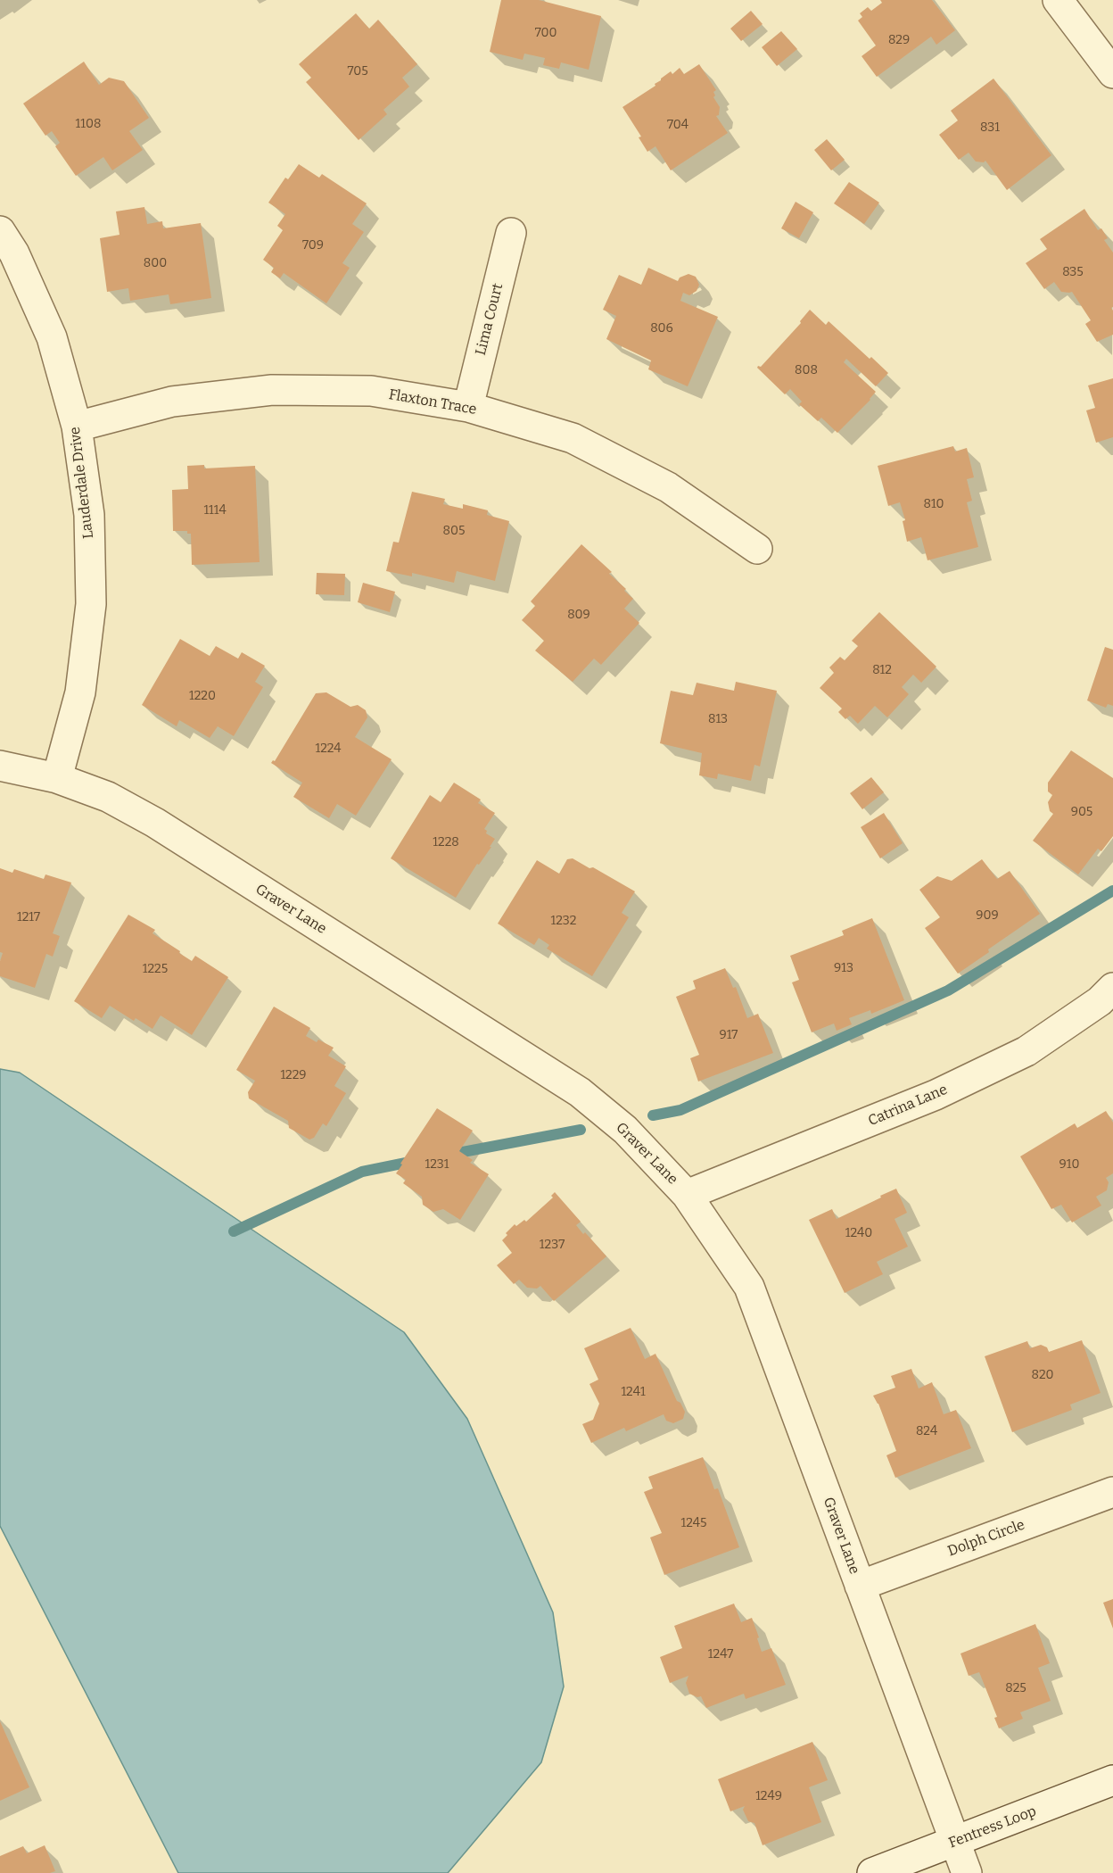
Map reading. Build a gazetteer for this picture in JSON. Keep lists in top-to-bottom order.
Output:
{
  "streets": {
    "street": [
      "Lima Court",
      "Flaxton Trace",
      "Lauderdale Drive",
      "Graver Lane",
      "Catrina Lane",
      "Dolph Circle",
      "Fentress Loop"
    ]
  },
  "crossings": [
    ["Lima Court", "Flaxton Trace"],
    ["Flaxton Trace", "Lauderdale Drive"],
    ["Lauderdale Drive", "Graver Lane"],
    ["Graver Lane", "Catrina Lane"],
    ["Graver Lane", "Dolph Circle"],
    ["Graver Lane", "Fentress Loop"]
  ],
  "house_numbers": [
    "700",
    "829",
    "705",
    "1108",
    "704",
    "831",
    "709",
    "800",
    "835",
    "806",
    "808",
    "810",
    "1114",
    "805",
    "809",
    "812",
    "1220",
    "813",
    "1224",
    "905",
    "1228",
    "909",
    "1217",
    "1232",
    "913",
    "1225",
    "917",
    "1229",
    "1231",
    "910",
    "1240",
    "1237",
    "820",
    "1241",
    "824",
    "1245",
    "1247",
    "825",
    "1249"
  ]
}
